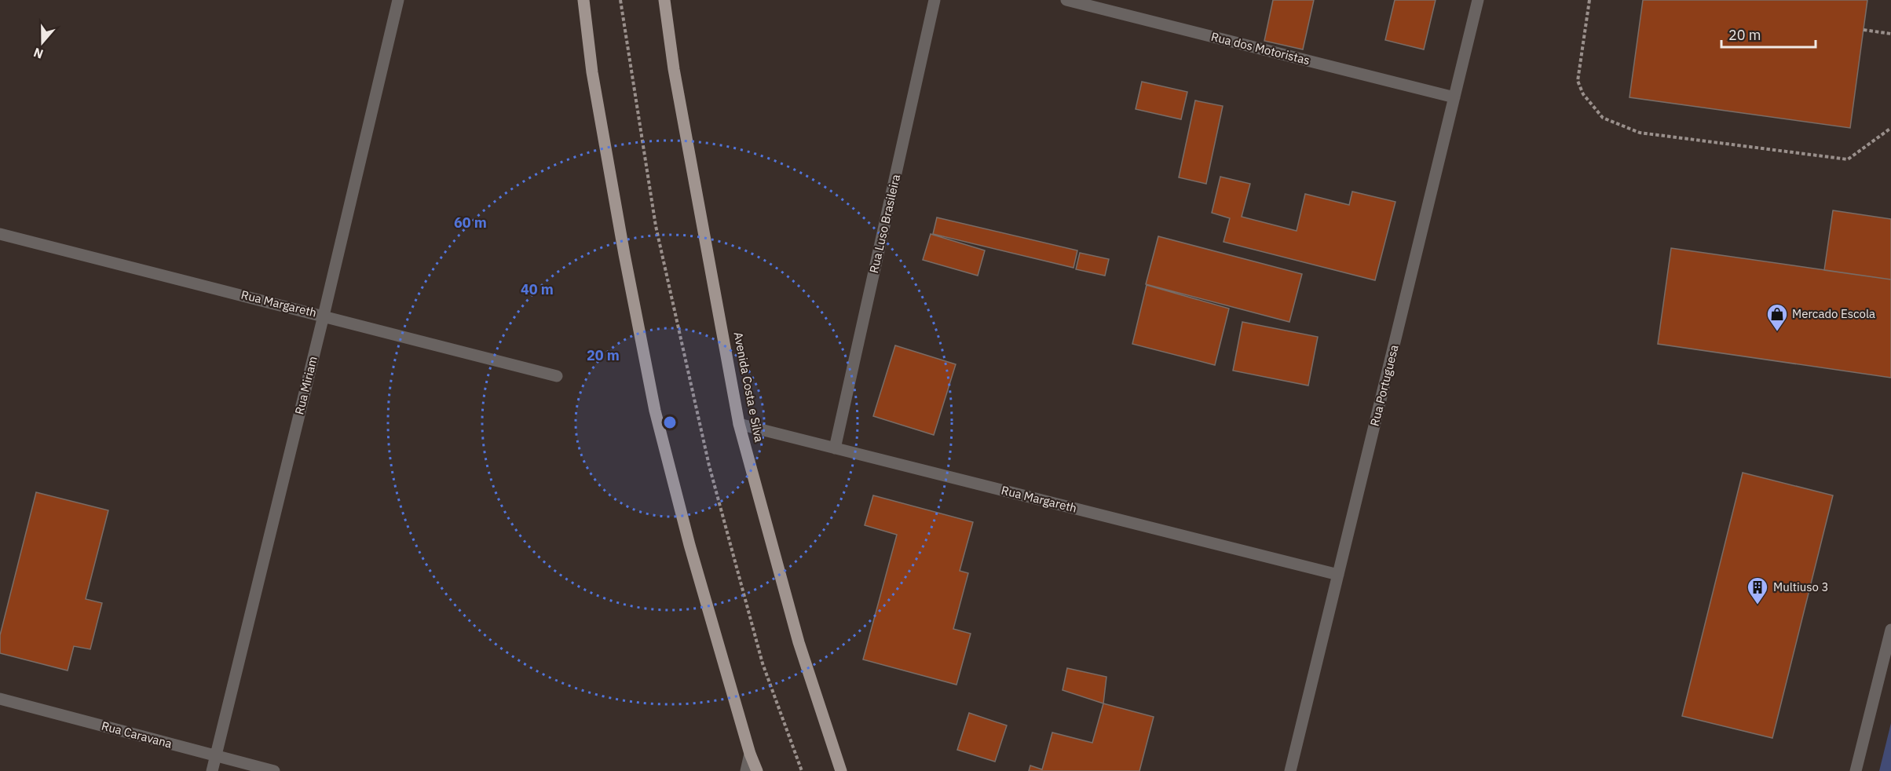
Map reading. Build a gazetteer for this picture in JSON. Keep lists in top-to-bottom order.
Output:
{
  "streets": {
    "main road": ["Avenida Costa e Silva"],
    "street": [
      "Rua dos Motoristas",
      "Rua Luso Brasileira",
      "Rua Margareth",
      "Rua Miriam",
      "Rua Portuguesa",
      "Rua Caravana"
    ]
  },
  "crossings": [
    ["Rua dos Motoristas", "Rua Portuguesa"],
    ["Rua Luso Brasileira", "Rua Margareth"],
    ["Rua Margareth", "Rua Miriam"],
    ["Rua Margareth", "Rua Portuguesa"],
    ["Rua Margareth", "Avenida Costa e Silva"],
    ["Rua Miriam", "Rua Caravana"]
  ],
  "places": {
    "shop": ["Mercado Escola"],
    "building": ["Multiuso 3"]
  },
  "scale_bar": "20 m",
  "north": "bottom",
  "rings": ["60 m", "40 m", "20 m"]
}
